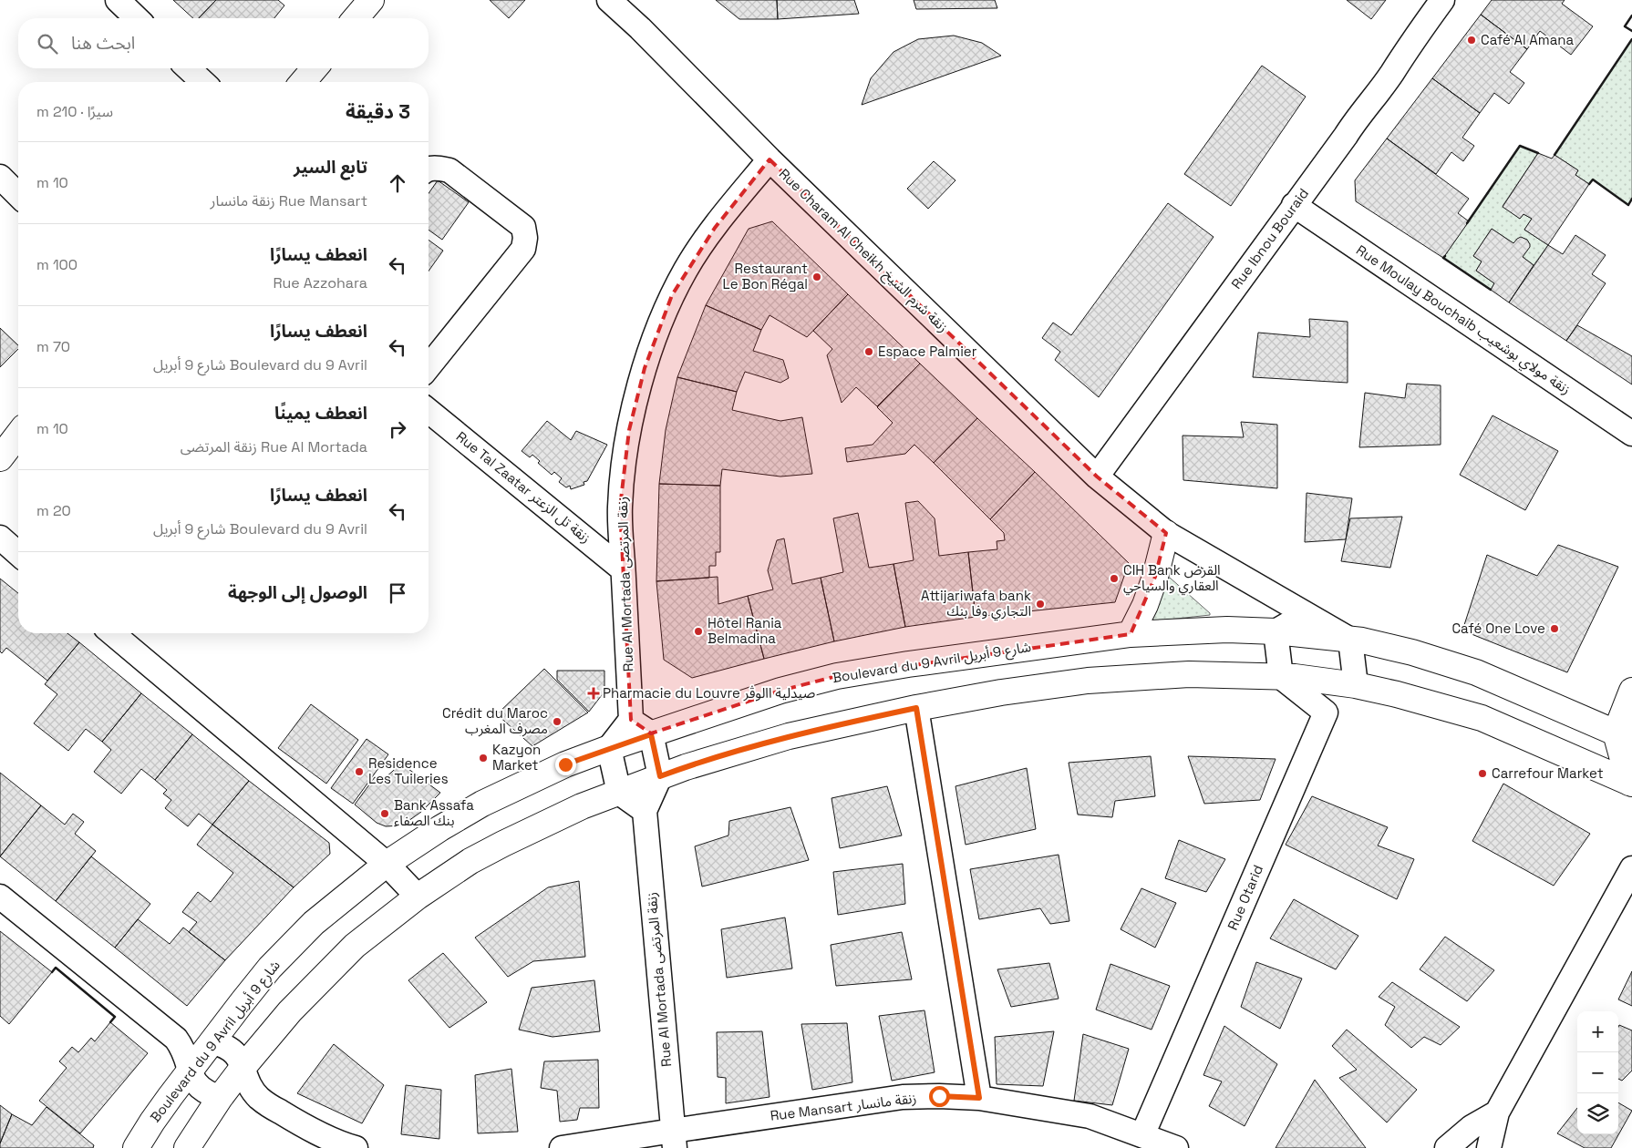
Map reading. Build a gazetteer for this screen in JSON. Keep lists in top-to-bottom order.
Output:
{
  "streets": {
    "street": [
      "Rue Ibnou Bouraid",
      "Rue Charam Al Cheikh زنقة شرم الشيخ",
      "Rue Moulay Bouchaib زنقة مولاي بوشعيب",
      "Rue Tal Zaatar زنقة تل الزعتر",
      "Rue Al Mortada زنقة المرتضى",
      "Boulevard du 9 Avril شارع 9 أبريل",
      "Rue Otarid",
      "Rue Mansart زنقة مانسار"
    ]
  },
  "crossings": [
    ["Rue Ibnou Bouraid", "Rue Charam Al Cheikh زنقة شرم الشيخ"],
    ["Rue Ibnou Bouraid", "Rue Moulay Bouchaib زنقة مولاي بوشعيب"],
    ["Rue Charam Al Cheikh زنقة شرم الشيخ", "Rue Al Mortada زنقة المرتضى"],
    ["Rue Charam Al Cheikh زنقة شرم الشيخ", "Boulevard du 9 Avril شارع 9 أبريل"],
    ["Rue Tal Zaatar زنقة تل الزعتر", "Rue Al Mortada زنقة المرتضى"],
    ["Rue Al Mortada زنقة المرتضى", "Boulevard du 9 Avril شارع 9 أبريل"],
    ["Rue Al Mortada زنقة المرتضى", "Rue Mansart زنقة مانسار"],
    ["Rue Otarid", "Rue Mansart زنقة مانسار"]
  ],
  "places": {
    "other": [
      "Café Al Amana",
      "Restaurant Le Bon Régal",
      "Espace Palmier",
      "CIH Bank القرض العقاري والسياحي",
      "Attijariwafa bank التجاري وفا بنك",
      "Café One Love",
      "Hôtel Rania Belmadina",
      "Crédit du Maroc مصرف المغرب",
      "Kazyon Market",
      "Residence Les Tuileries",
      "Carrefour Market",
      "Bank Assafa بنك الصفاء"
    ],
    "health": ["Pharmacie du Louvre صيدلية االوڤر"]
  },
  "page": {
    "search": "ابحث هنا",
    "heading": ["3 دقيقة", "سيرًا · 210 m"],
    "list": [
      ["تابع السير", "Rue Mansart زنقة مانسار", "10 m"],
      ["انعطف يسارًا", "Rue Azzohara", "100 m"],
      ["انعطف يسارًا", "Boulevard du 9 Avril شارع 9 أبريل", "70 m"],
      ["انعطف يمينًا", "Rue Al Mortada زنقة المرتضى", "10 m"],
      ["انعطف يسارًا", "Boulevard du 9 Avril شارع 9 أبريل", "20 m"],
      "الوصول إلى الوجهة"
    ],
    "map_buttons": ["+", "−"]
  }
}
